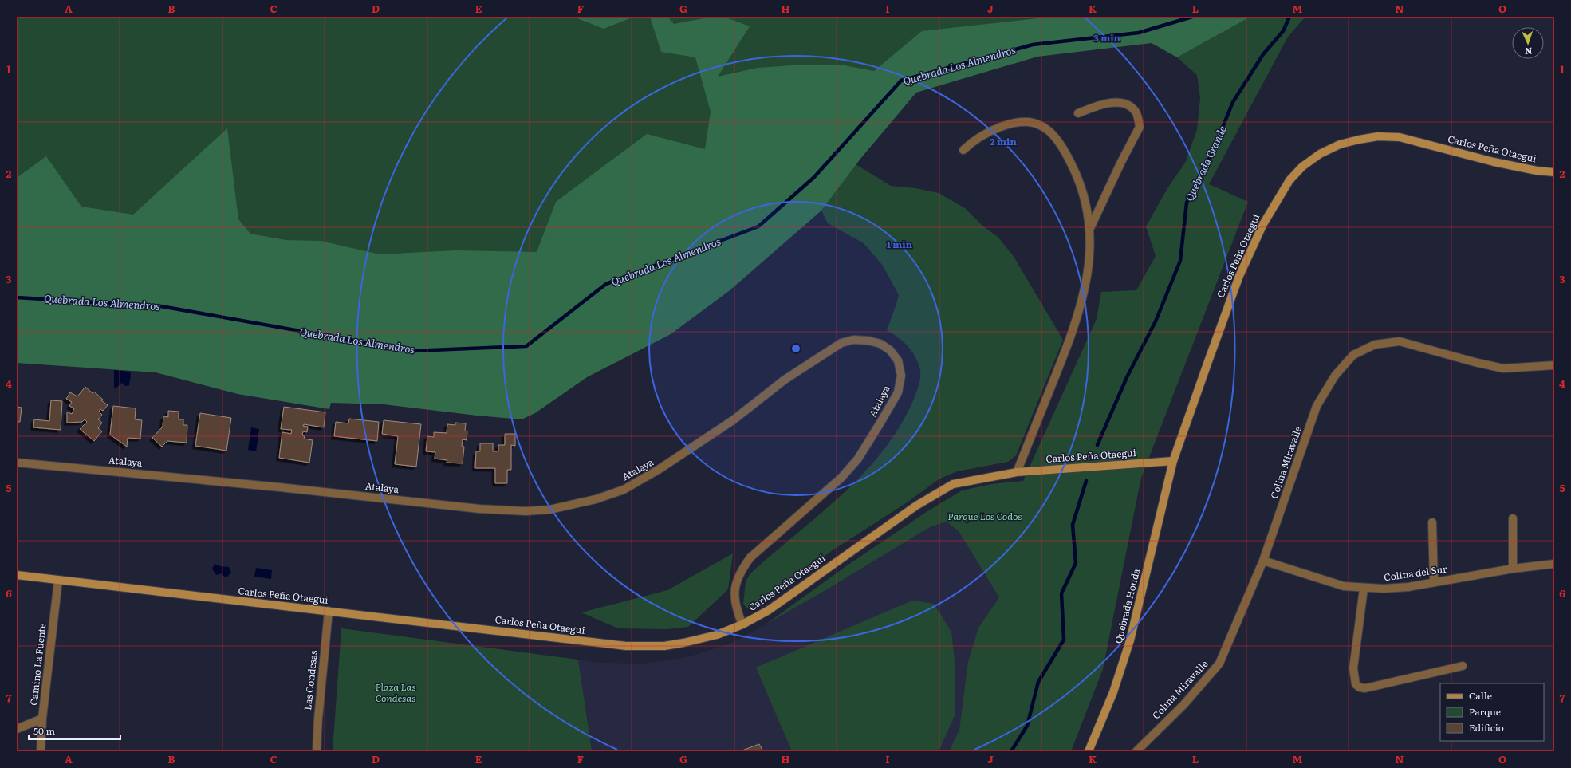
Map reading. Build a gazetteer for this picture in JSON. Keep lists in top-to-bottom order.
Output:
{
  "streets": {
    "street": [
      "Carlos Peña Otaegui",
      "Atalaya",
      "Colina Miravalle",
      "Colina del Sur",
      "Quebrada Honda",
      "Camino La Fuente",
      "Las Condesas"
    ]
  },
  "crossings": [
    ["Carlos Peña Otaegui", "Atalaya"],
    ["Carlos Peña Otaegui", "Quebrada Honda"],
    ["Carlos Peña Otaegui", "Camino La Fuente"],
    ["Carlos Peña Otaegui", "Las Condesas"],
    ["Colina Miravalle", "Colina del Sur"]
  ],
  "water": ["Quebrada Los Almendros", "Quebrada Grande"],
  "parks": ["Parque Los Codos", "Plaza Las Condesas"],
  "legend": ["Calle", "Parque", "Edificio"],
  "scale_bar": "50 m",
  "north": "bottom",
  "grid": {
    "columns": [
      "A",
      "B",
      "C",
      "D",
      "E",
      "F",
      "G",
      "H",
      "I",
      "J",
      "K",
      "L",
      "M",
      "N",
      "O"
    ],
    "rows": [
      "1",
      "2",
      "3",
      "4",
      "5",
      "6",
      "7"
    ]
  },
  "rings": ["3 min", "2 min", "1 min"]
}
